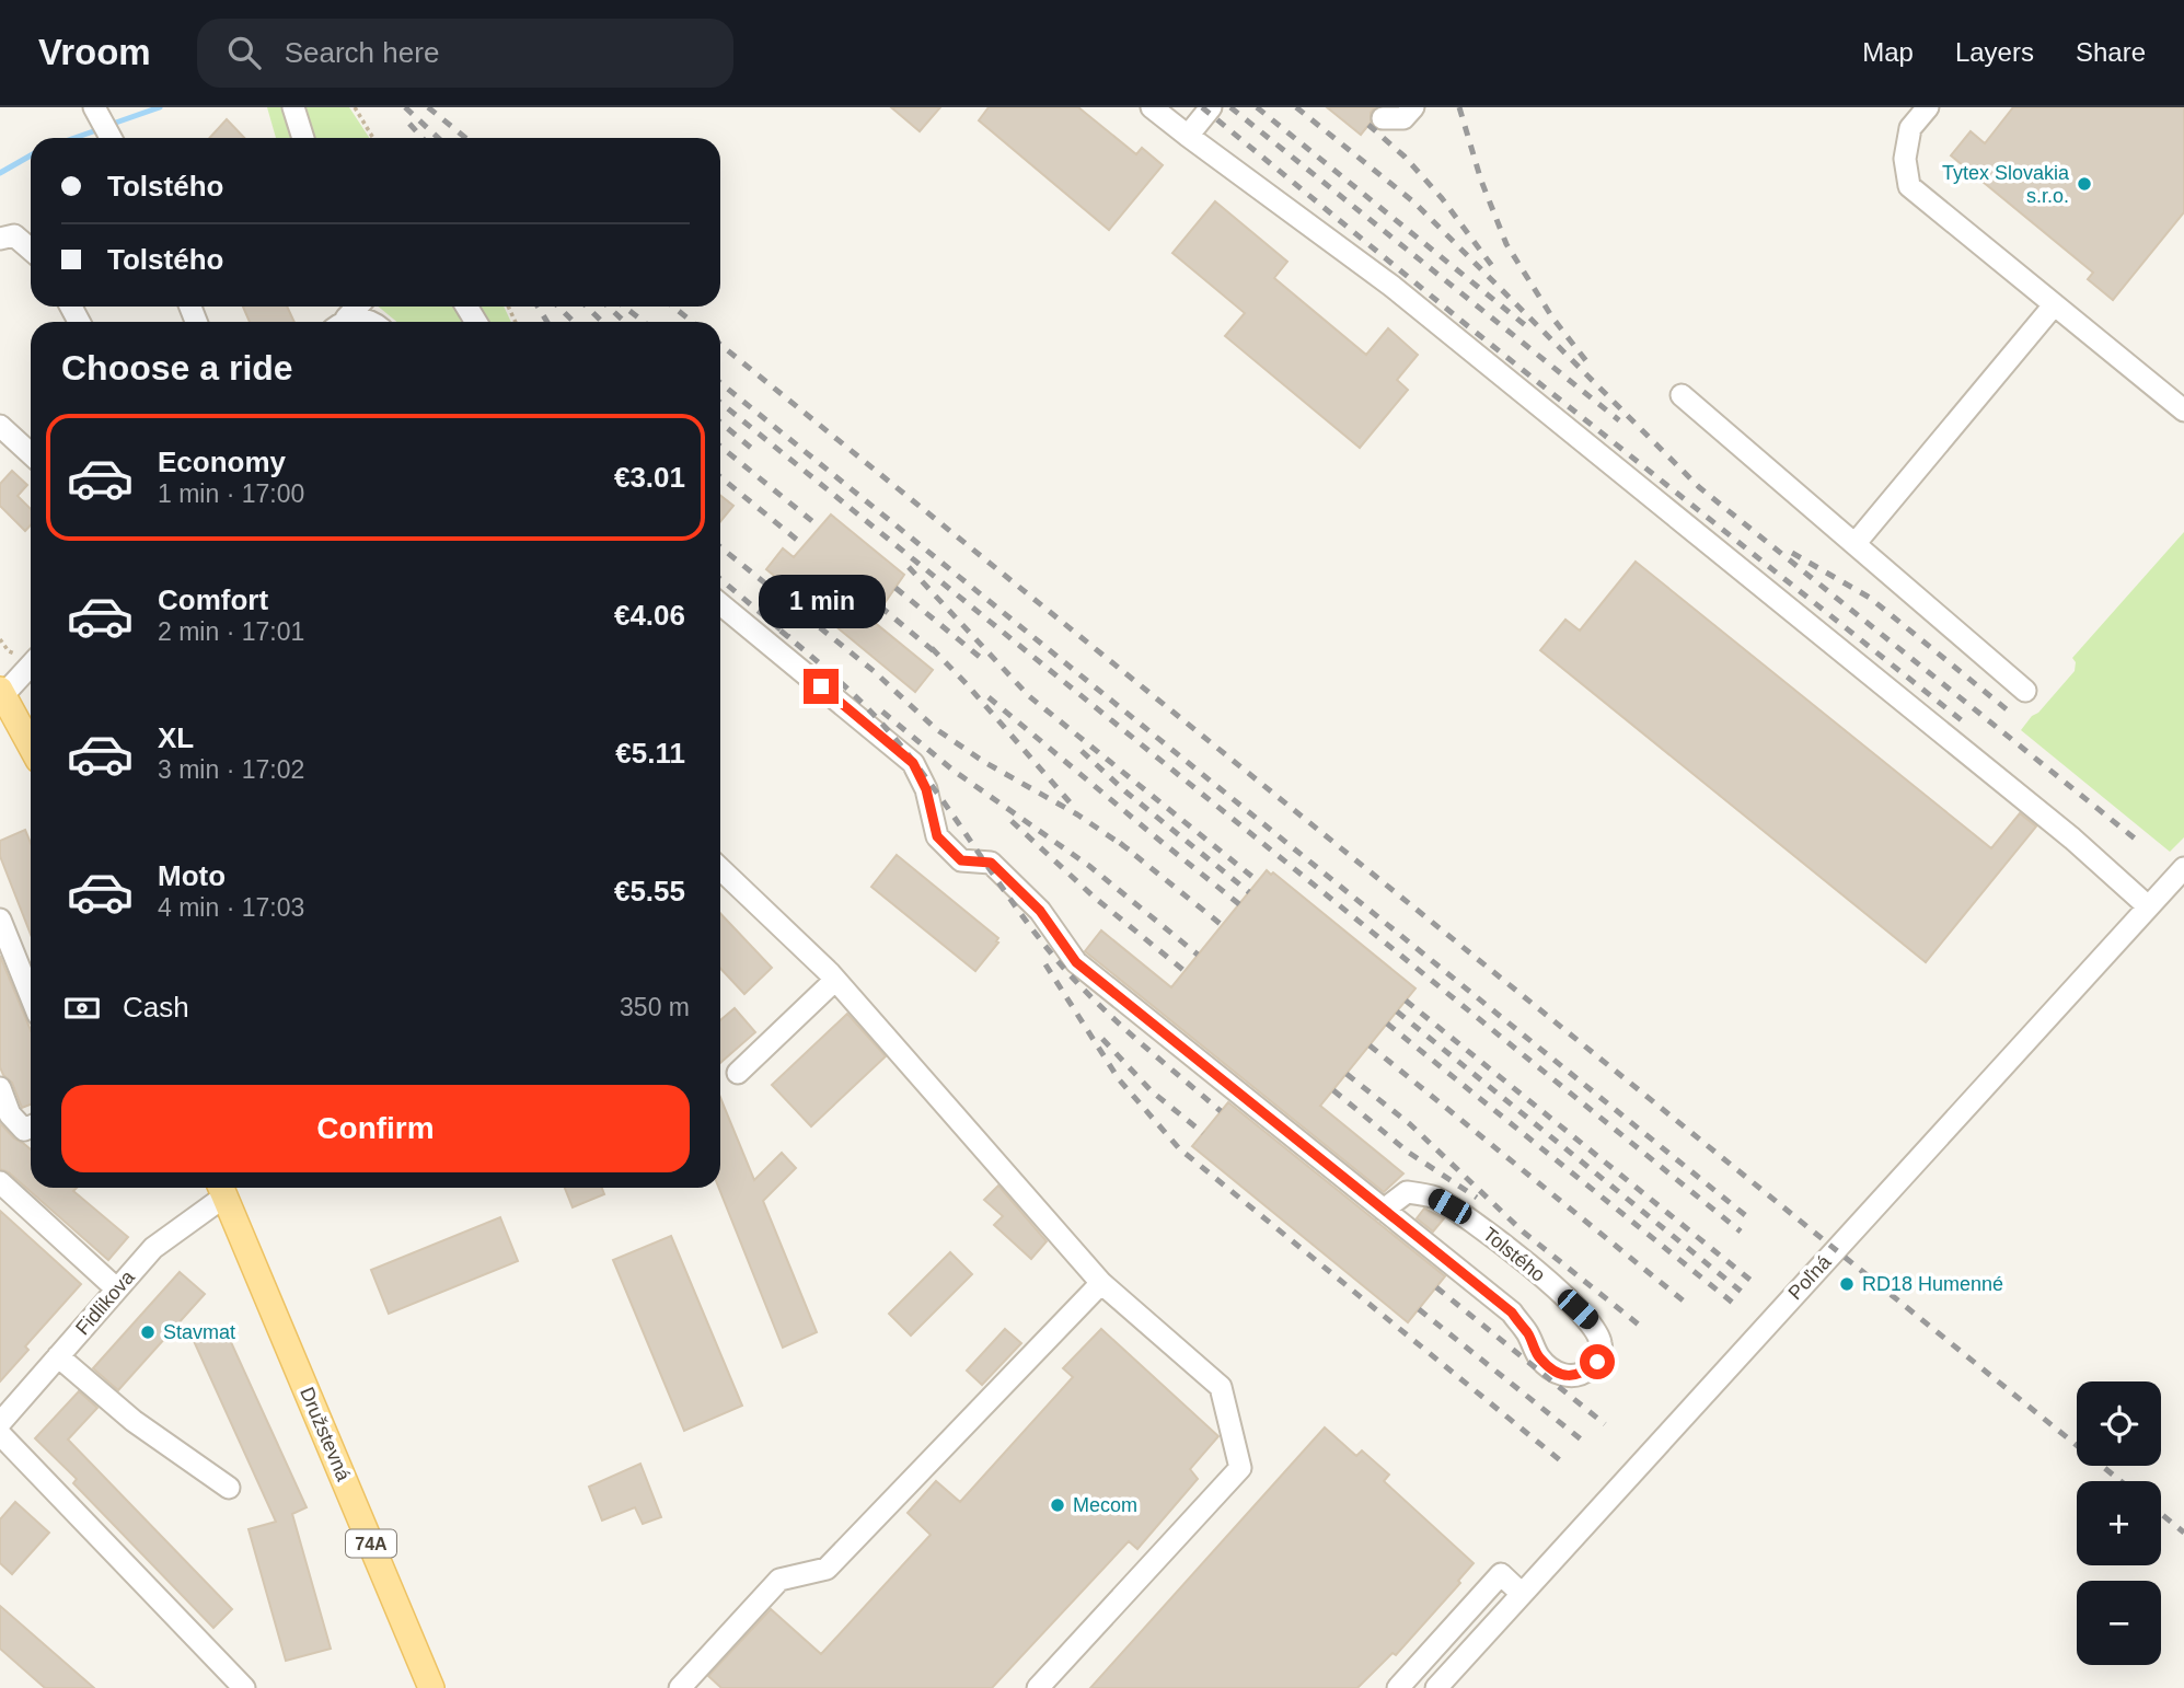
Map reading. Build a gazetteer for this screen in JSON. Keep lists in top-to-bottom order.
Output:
{
  "streets": {
    "main road": ["Družstevná", "74A"],
    "street": ["Tolstého", "Poľná", "Fidlikova"]
  },
  "crossings": [
    ["Fidlikova", "Družstevná"]
  ],
  "places": [
    "Tytex Slovakia s.r.o.",
    "RD18 Humenné",
    "Stavmat",
    "Mecom"
  ],
  "page": {
    "header": "Vroom",
    "search": "Search here",
    "nav": ["Map", "Layers", "Share"],
    "banner": ["Tolstého", "Tolstého"],
    "heading": "Choose a ride",
    "list": [
      {
        "name": "Economy",
        "note": "1 min · 17:00",
        "value": "€3.01"
      },
      {
        "name": "Comfort",
        "note": "2 min · 17:01",
        "value": "€4.06"
      },
      {
        "name": "XL",
        "note": "3 min · 17:02",
        "value": "€5.11"
      },
      {
        "name": "Moto",
        "note": "4 min · 17:03",
        "value": "€5.55"
      }
    ],
    "bubble": "1 min",
    "pay": ["Cash", "350 m"],
    "buttons": "Confirm",
    "map_buttons": ["+", "−"]
  }
}
